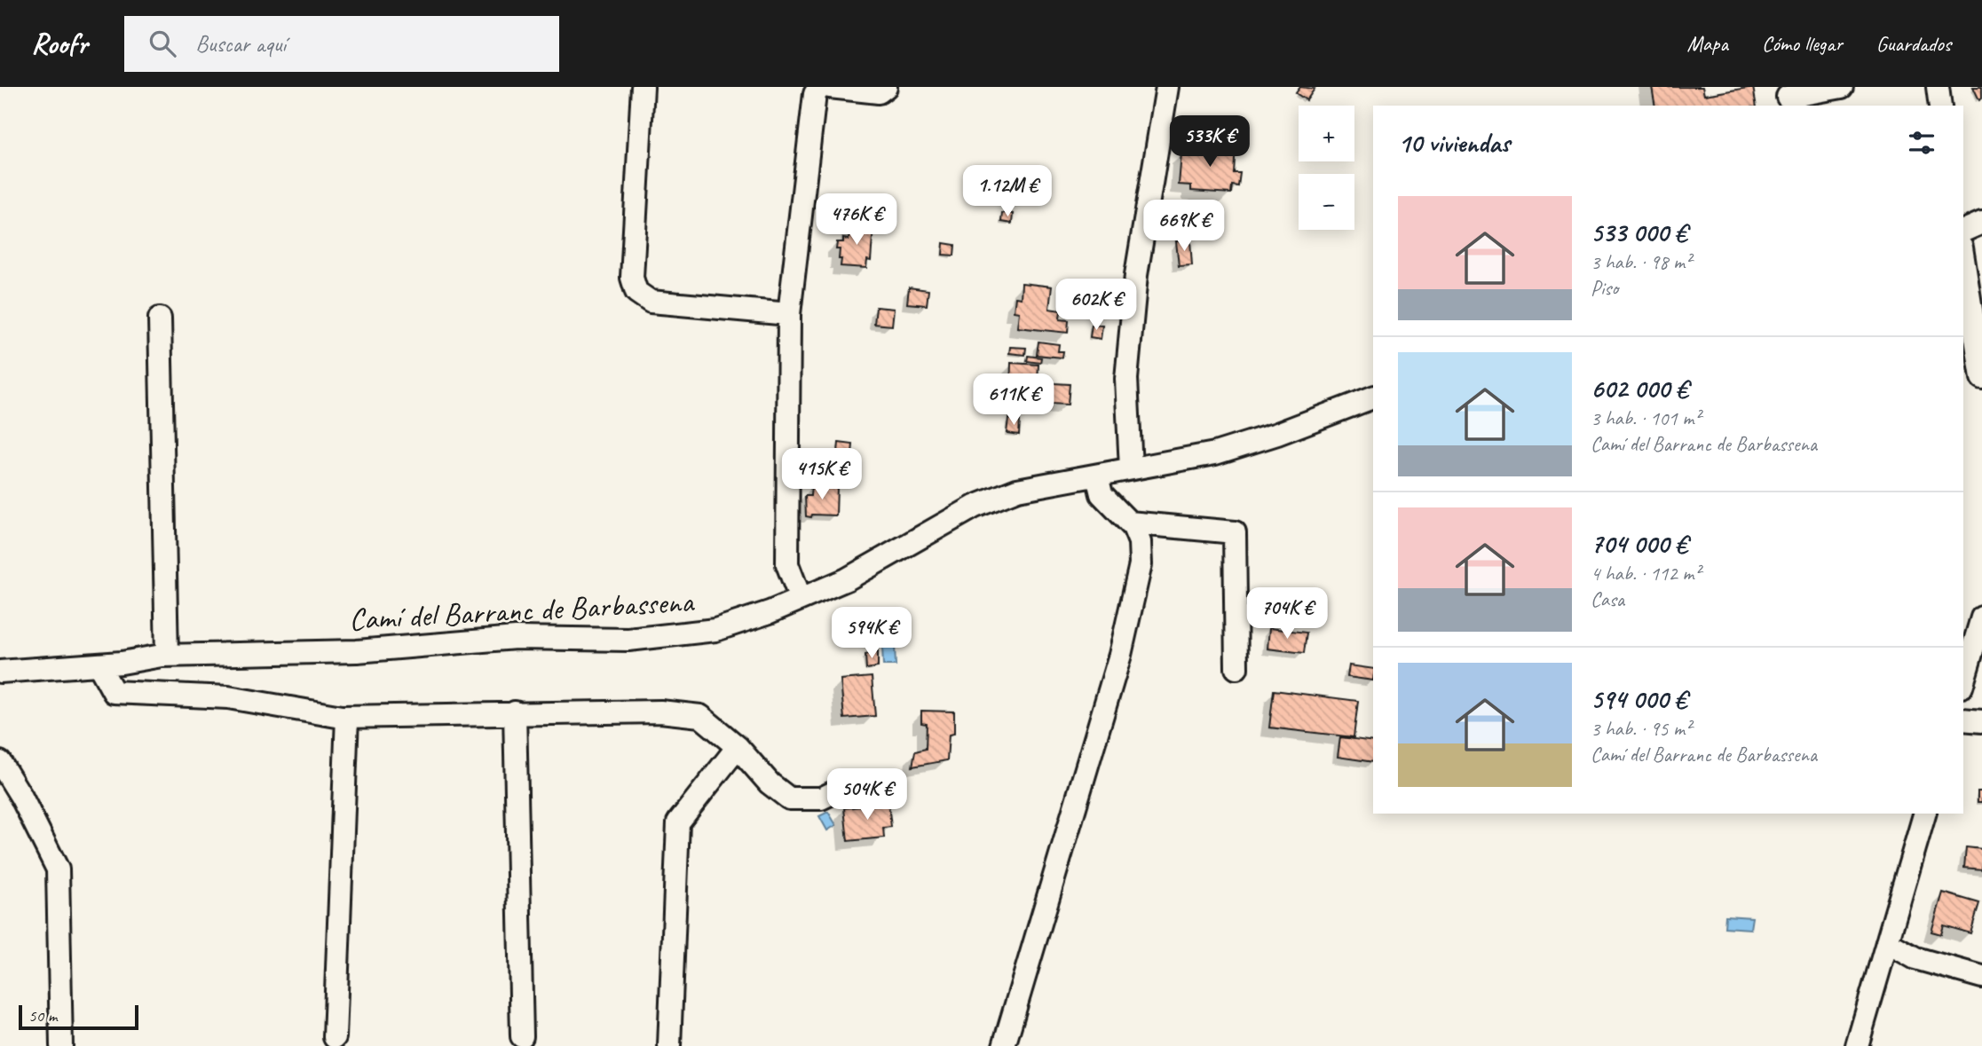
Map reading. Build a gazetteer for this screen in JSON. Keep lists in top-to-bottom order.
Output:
{
  "streets": {
    "street": ["Camí del Barranc de Barbassena"]
  },
  "scale_bar": "50 m",
  "page": {
    "header": "Roofr",
    "search": "Buscar aquí",
    "nav": ["Mapa", "Cómo llegar", "Guardados"],
    "map_buttons": ["+", "−"],
    "heading": "10 viviendas",
    "price": [
      "533K €",
      "1.12M €",
      "476K €",
      "669K €",
      "602K €",
      "611K €",
      "415K €",
      "704K €",
      "594K €",
      "504K €"
    ],
    "list": [
      {
        "name": "533 000 €",
        "note": "3 hab. · 98 m² · Piso"
      },
      {
        "name": "602 000 €",
        "note": "3 hab. · 101 m² · Camí del Barranc de Barbassena"
      },
      {
        "name": "704 000 €",
        "note": "4 hab. · 112 m² · Casa"
      },
      {
        "name": "594 000 €",
        "note": "3 hab. · 95 m² · Camí del Barranc de Barbassena"
      }
    ],
    "scale": "50 m"
  }
}
